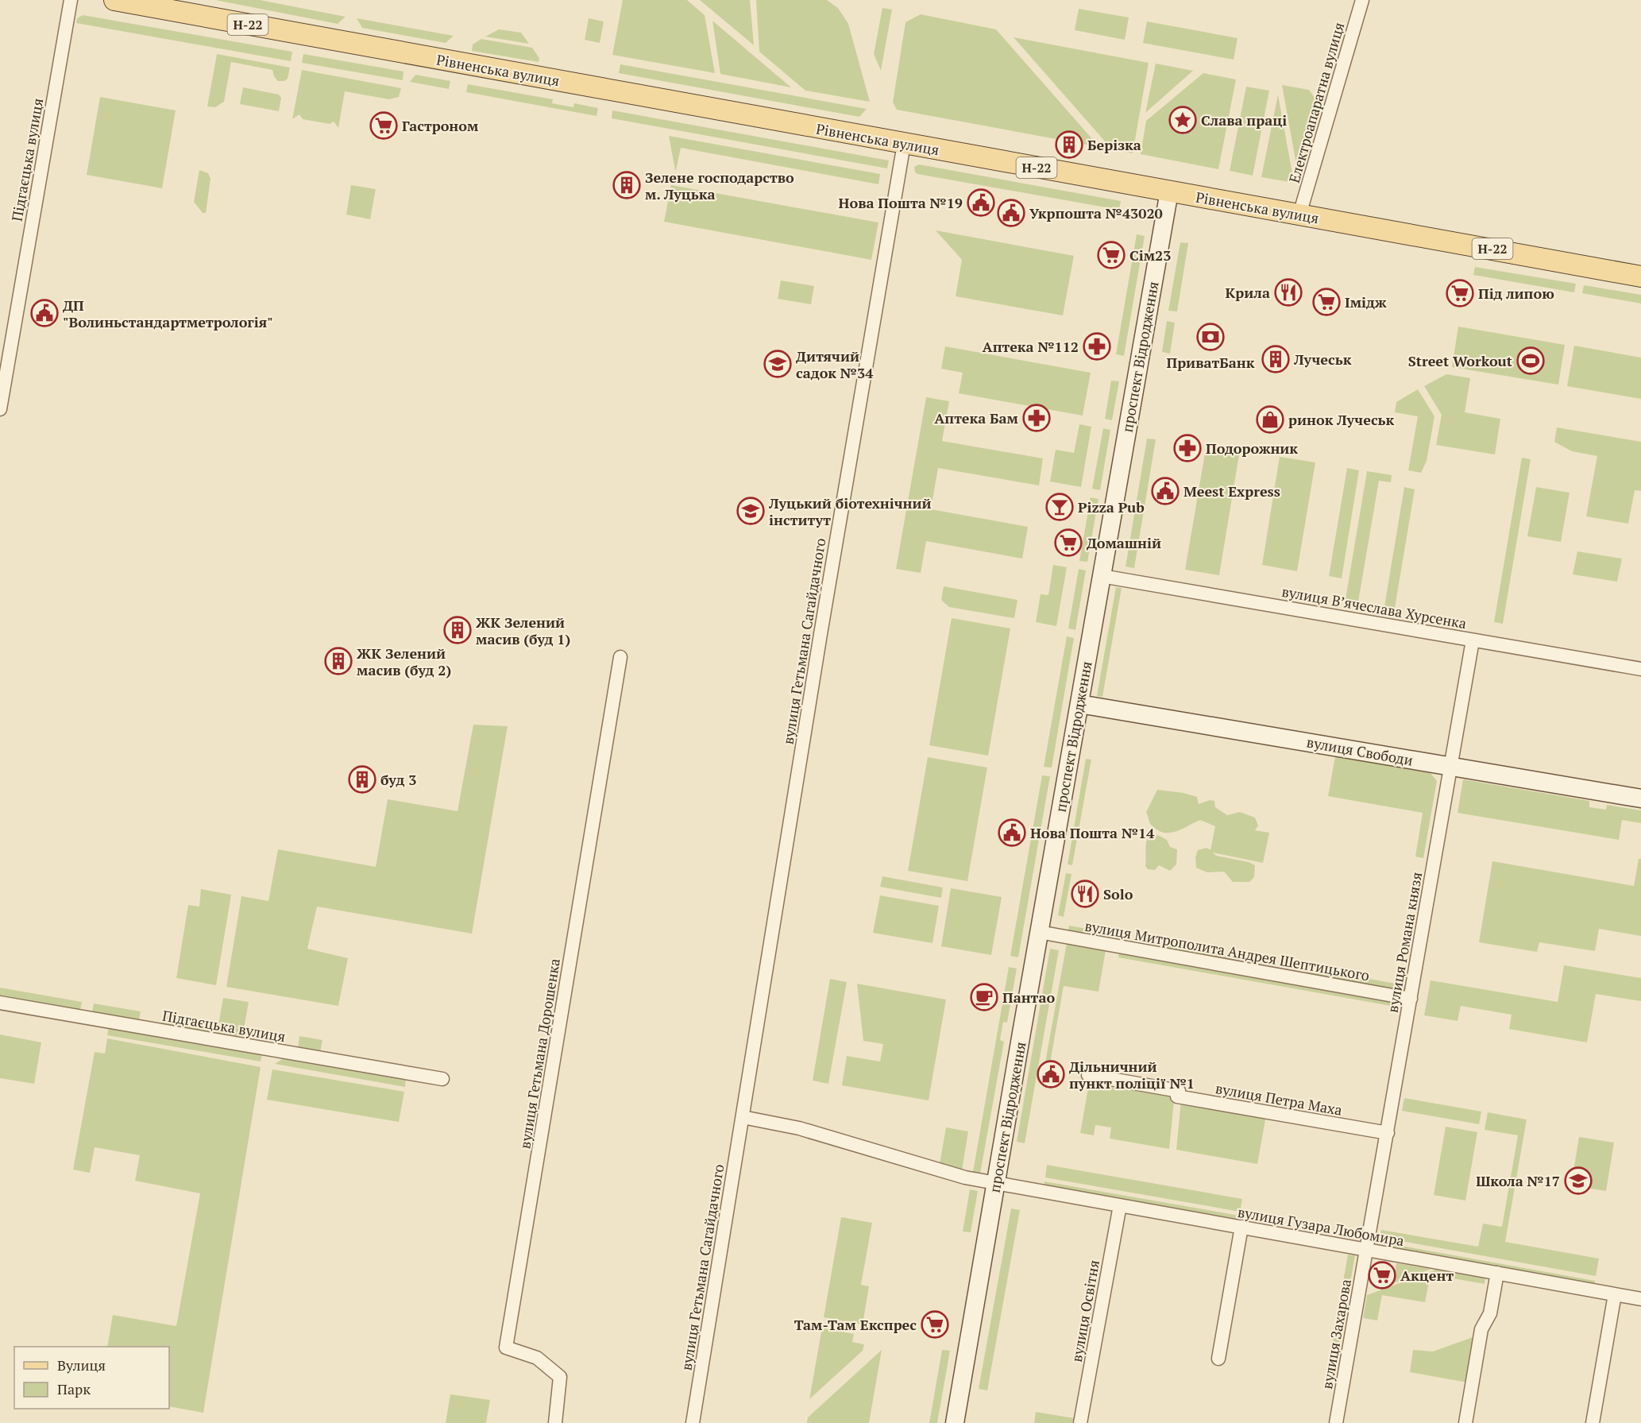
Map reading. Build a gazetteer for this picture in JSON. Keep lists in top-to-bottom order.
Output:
{
  "streets": {
    "main road": [
      "Н-22",
      "Рівненська вулиця",
      "проспект Відродження",
      "вулиця Свободи"
    ],
    "street": [
      "Електроапаратна вулиця",
      "Підгаєцька вулиця",
      "вулиця Вʼячеслава Хурсенка",
      "вулиця Гетьмана Сагайдачного",
      "вулиця Романа князя",
      "вулиця Митрополита Андрея Шептицького",
      "вулиця Гетьмана Дорошенка",
      "вулиця Петра Маха",
      "вулиця Гузара Любомира",
      "вулиця Освітня",
      "вулиця Захарова"
    ]
  },
  "crossings": [
    ["Рівненська вулиця", "Електроапаратна вулиця"],
    ["Рівненська вулиця", "проспект Відродження"],
    ["Рівненська вулиця", "вулиця Гетьмана Сагайдачного"],
    ["проспект Відродження", "вулиця Вʼячеслава Хурсенка"],
    ["проспект Відродження", "вулиця Свободи"],
    ["проспект Відродження", "вулиця Митрополита Андрея Шептицького"],
    ["проспект Відродження", "вулиця Гузара Любомира"],
    ["вулиця Вʼячеслава Хурсенка", "вулиця Романа князя"],
    ["вулиця Свободи", "вулиця Романа князя"],
    ["вулиця Романа князя", "вулиця Митрополита Андрея Шептицького"],
    ["вулиця Романа князя", "вулиця Петра Маха"],
    ["вулиця Романа князя", "вулиця Гузара Любомира"],
    ["вулиця Романа князя", "вулиця Захарова"],
    ["вулиця Гузара Любомира", "вулиця Освітня"],
    ["вулиця Гузара Любомира", "вулиця Захарова"]
  ],
  "places": {
    "place": ["Слава праці"],
    "supermarket": [
      "Гастроном",
      "Сім23",
      "Під липою",
      "Імідж",
      "Домашній",
      "Акцент",
      "Там-Там Експрес"
    ],
    "building": [
      "Берізка",
      "Зелене господарство м. Луцька",
      "Лучеськ",
      "ЖК Зелений масив (буд 1)",
      "ЖК Зелений масив (буд 2)",
      "буд 3"
    ],
    "public building": [
      "Нова Пошта №19",
      "Укрпошта №43020",
      "ДП \"Волиньстандартметрологія\"",
      "Meest Express",
      "Нова Пошта №14",
      "Дільничний пункт поліції №1"
    ],
    "restaurant": ["Крила", "Solo"],
    "bank": ["ПриватБанк"],
    "pharmacy": ["Аптека №112", "Аптека Бам", "Подорожник"],
    "sports": ["Street Workout"],
    "school or university": ["Дитячий садок №34", "Луцький біотехнічний інститут", "Школа №17"],
    "shop": ["ринок Лучеськ"],
    "bar": ["Pizza Pub"],
    "cafe": ["Пантао"]
  },
  "legend": ["Вулиця", "Парк"]
}
